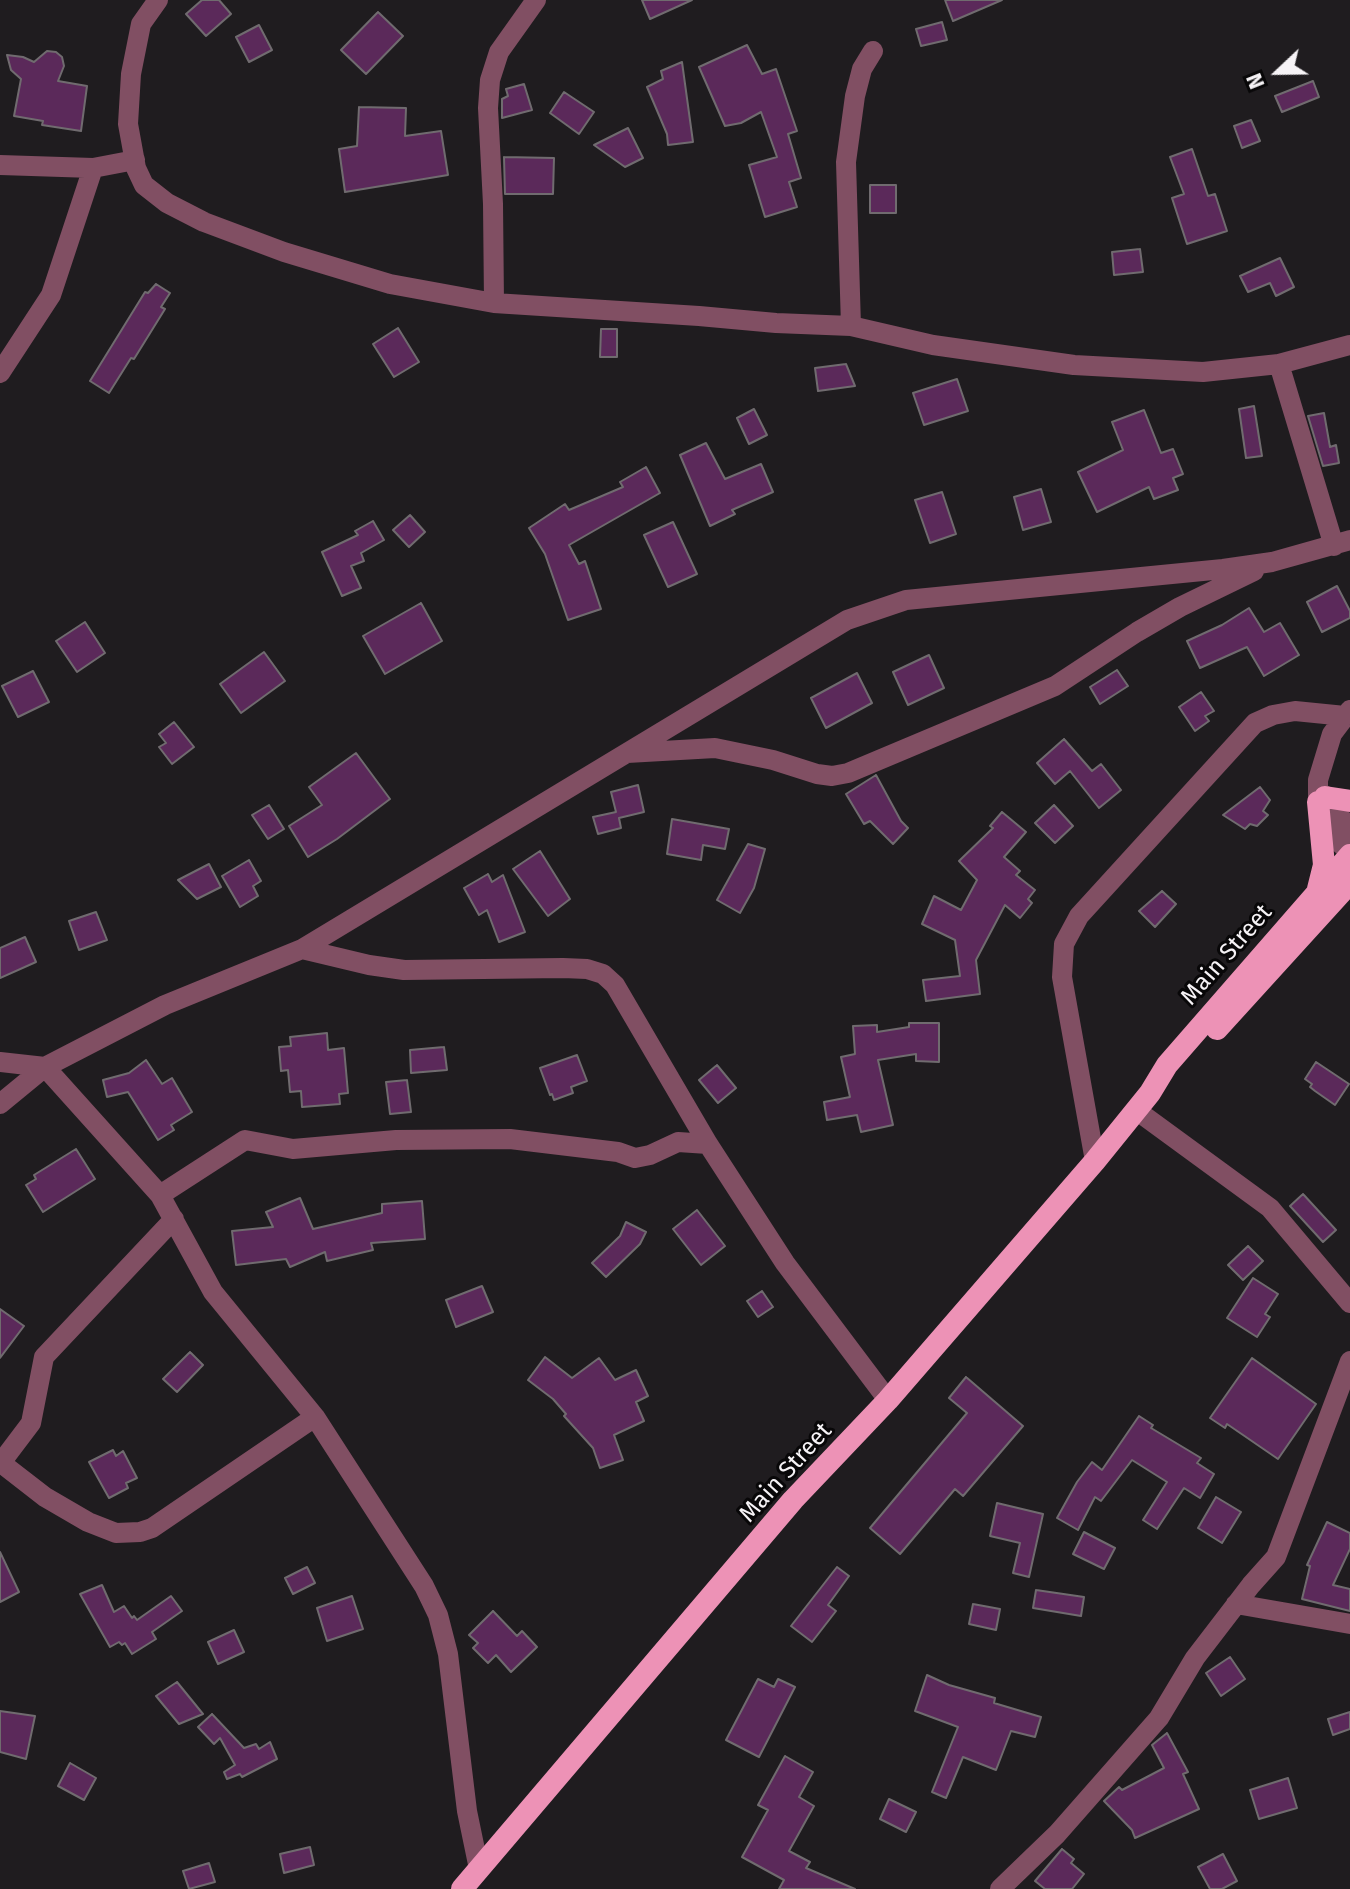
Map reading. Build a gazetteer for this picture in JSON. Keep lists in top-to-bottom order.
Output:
{
  "streets": {
    "highway": ["Main Street"]
  },
  "north": "left"
}
